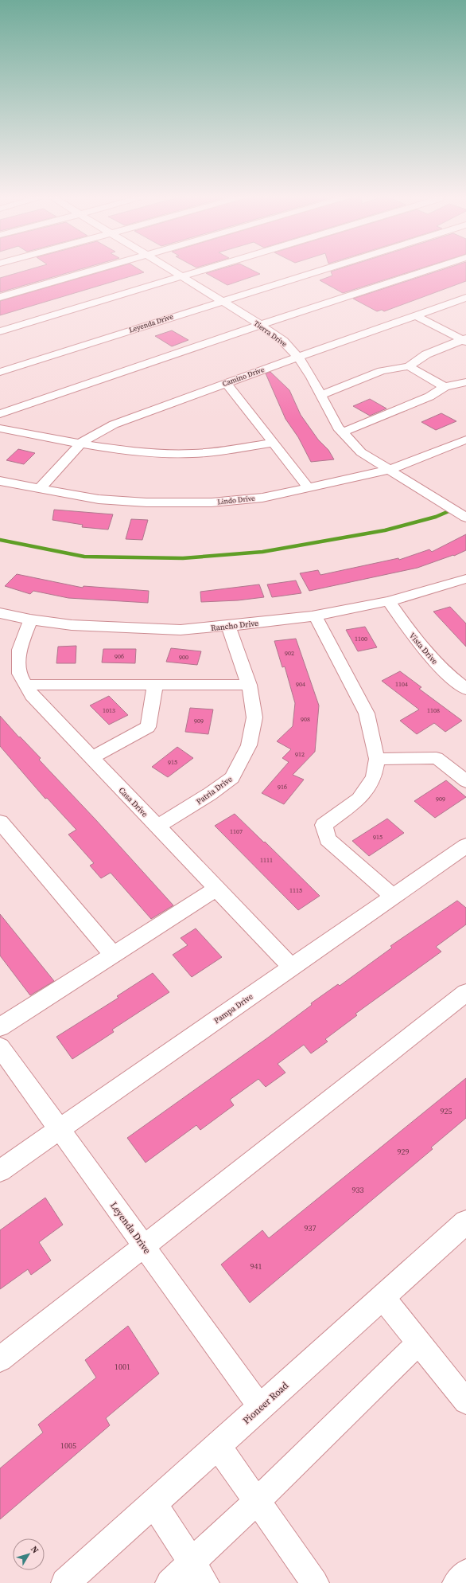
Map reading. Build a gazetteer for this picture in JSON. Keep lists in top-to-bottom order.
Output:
{
  "streets": {
    "main road": ["Pioneer Road"],
    "street": [
      "Leyenda Drive",
      "Tierra Drive",
      "Camino Drive",
      "Lindo Drive",
      "Rancho Drive",
      "Vista Drive",
      "Patria Drive",
      "Casa Drive",
      "Pampa Drive"
    ]
  },
  "crossings": [
    ["Leyenda Drive", "Tierra Drive"],
    ["Leyenda Drive", "Pampa Drive"],
    ["Leyenda Drive", "Pioneer Road"],
    ["Tierra Drive", "Camino Drive"],
    ["Tierra Drive", "Lindo Drive"],
    ["Camino Drive", "Lindo Drive"],
    ["Rancho Drive", "Vista Drive"],
    ["Rancho Drive", "Patria Drive"],
    ["Rancho Drive", "Casa Drive"],
    ["Patria Drive", "Casa Drive"],
    ["Casa Drive", "Pampa Drive"]
  ],
  "house_numbers": [
    "1100",
    "902",
    "906",
    "900",
    "904",
    "1104",
    "1013",
    "1108",
    "908",
    "909",
    "912",
    "915",
    "916",
    "909",
    "1107",
    "915",
    "1111",
    "1115",
    "925",
    "929",
    "933",
    "937",
    "941",
    "1001",
    "1005"
  ],
  "north": "top right"
}
